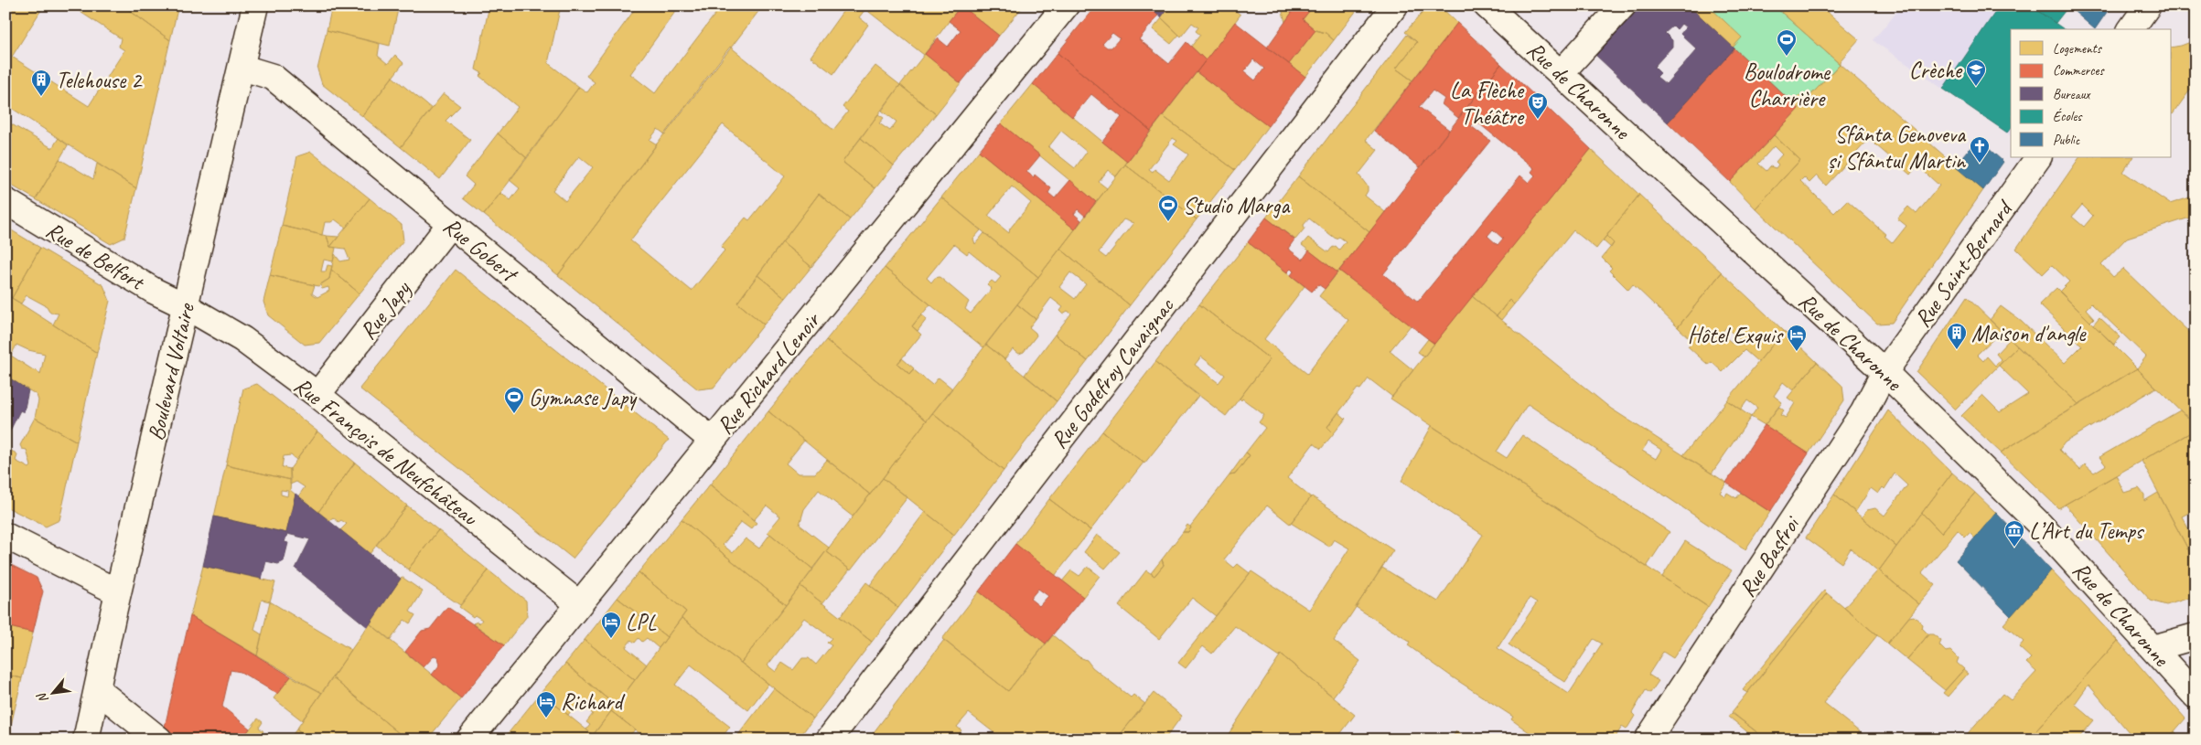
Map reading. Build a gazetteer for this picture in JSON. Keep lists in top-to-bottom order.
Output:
{
  "streets": {
    "street": [
      "Rue de Charonne",
      "Rue Gobert",
      "Rue de Belfort",
      "Rue Saint-Bernard",
      "Rue Japy",
      "Boulevard Voltaire",
      "Rue Richard Lenoir",
      "Rue Godefroy Cavaignac",
      "Rue François de Neufchâteau",
      "Rue Basfroi"
    ]
  },
  "crossings": [
    ["Rue de Charonne", "Rue Saint-Bernard"],
    ["Rue de Charonne", "Rue Basfroi"],
    ["Rue Gobert", "Rue Japy"],
    ["Rue Gobert", "Boulevard Voltaire"],
    ["Rue Gobert", "Rue Richard Lenoir"],
    ["Rue de Belfort", "Boulevard Voltaire"],
    ["Rue de Belfort", "Rue François de Neufchâteau"],
    ["Rue Saint-Bernard", "Rue Basfroi"],
    ["Rue Japy", "Rue François de Neufchâteau"],
    ["Boulevard Voltaire", "Rue François de Neufchâteau"],
    ["Rue Richard Lenoir", "Rue François de Neufchâteau"]
  ],
  "places": {
    "sports": ["Boulodrome Charrière", "Studio Marga", "Gymnase Japy"],
    "school or university": ["Crèche"],
    "building": ["Telehouse 2", "Maison d'angle"],
    "theatre": ["La Flèche Théâtre"],
    "church": ["Sfânta Genoveva și Sfântul Martin"],
    "hotel": ["Hôtel Exquis", "LPL", "Richard"],
    "museum": ["L’Art du Temps"]
  },
  "legend": [
    "Logements",
    "Commerces",
    "Bureaux",
    "Écoles",
    "Public"
  ],
  "north": "bottom left"
}
